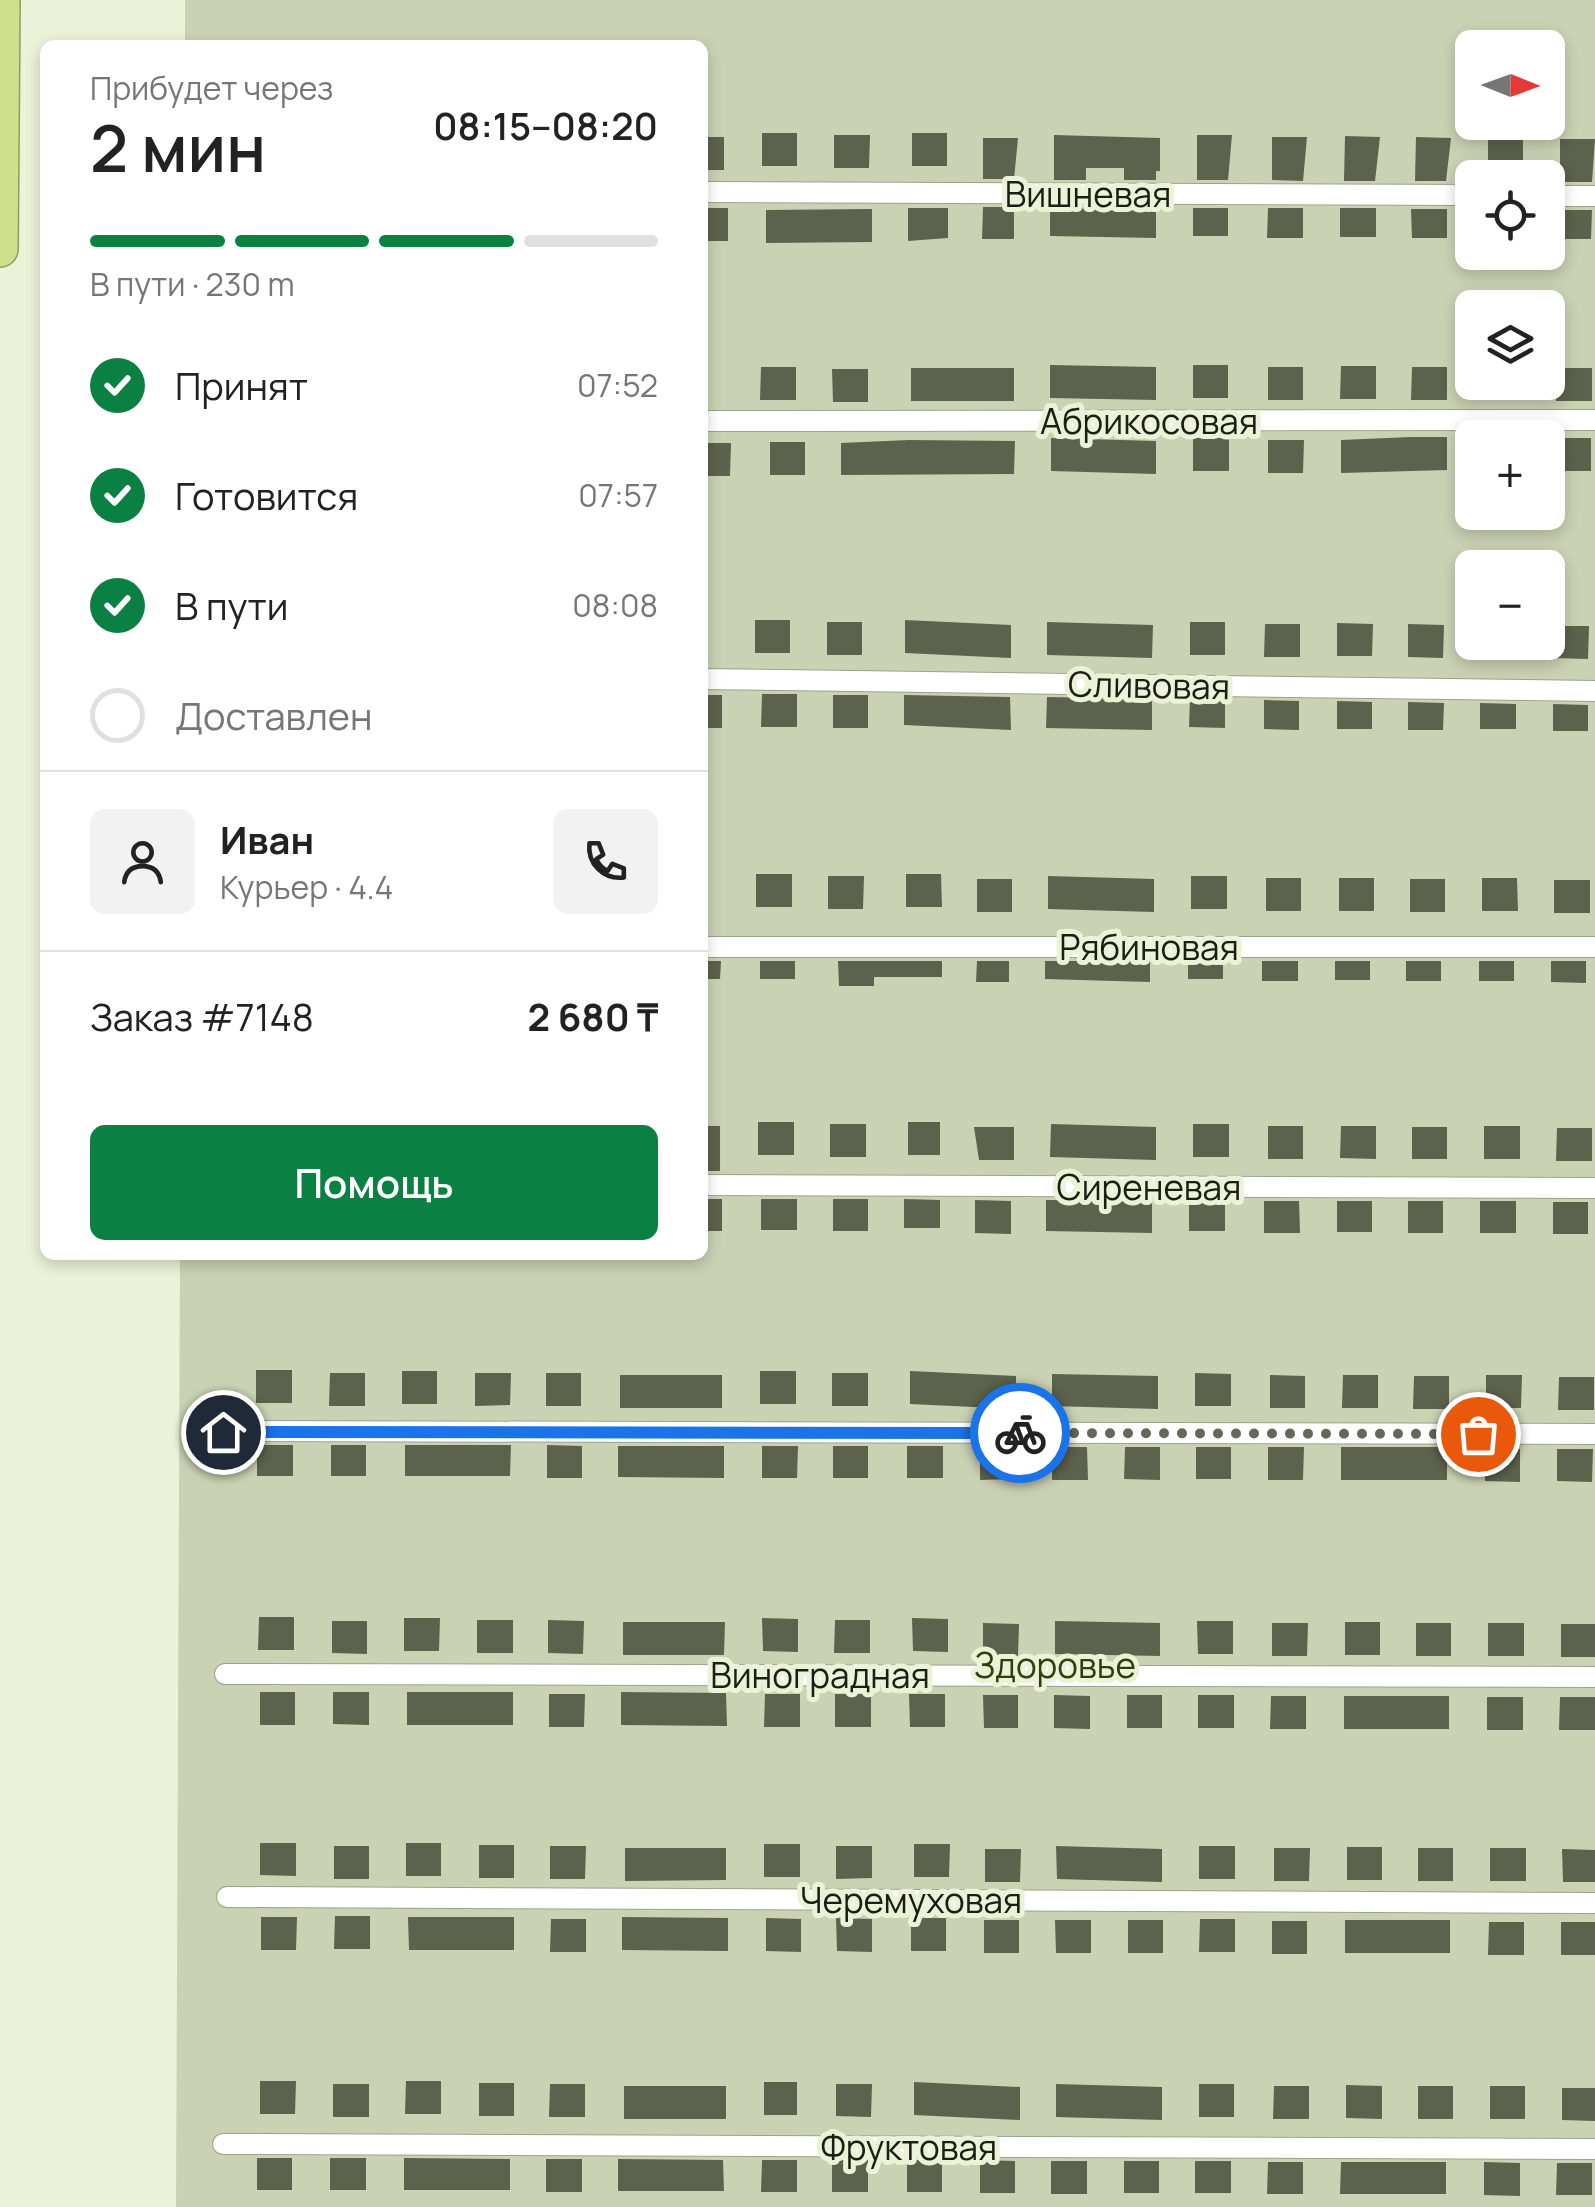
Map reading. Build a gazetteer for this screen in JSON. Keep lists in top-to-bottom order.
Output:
{
  "streets": {
    "street": [
      "Вишневая",
      "Абрикосовая",
      "Сливовая",
      "Рябиновая",
      "Сиреневая",
      "Виноградная",
      "Черемуховая",
      "Фруктовая"
    ]
  },
  "parks": ["Здоровье"],
  "north": "right",
  "page": {
    "map_buttons": ["+", "−"],
    "heading": ["2 мин", "Прибудет через", "08:15–08:20"],
    "panel": [
      "Иван",
      "Курьер · 4.4",
      "Заказ #7148",
      "2 680 ₸"
    ],
    "bar": "В пути · 230 m",
    "list": [
      ["Принят", "07:52"],
      ["Готовится", "07:57"],
      ["В пути", "08:08"],
      "Доставлен"
    ],
    "buttons": "Помощь"
  }
}
